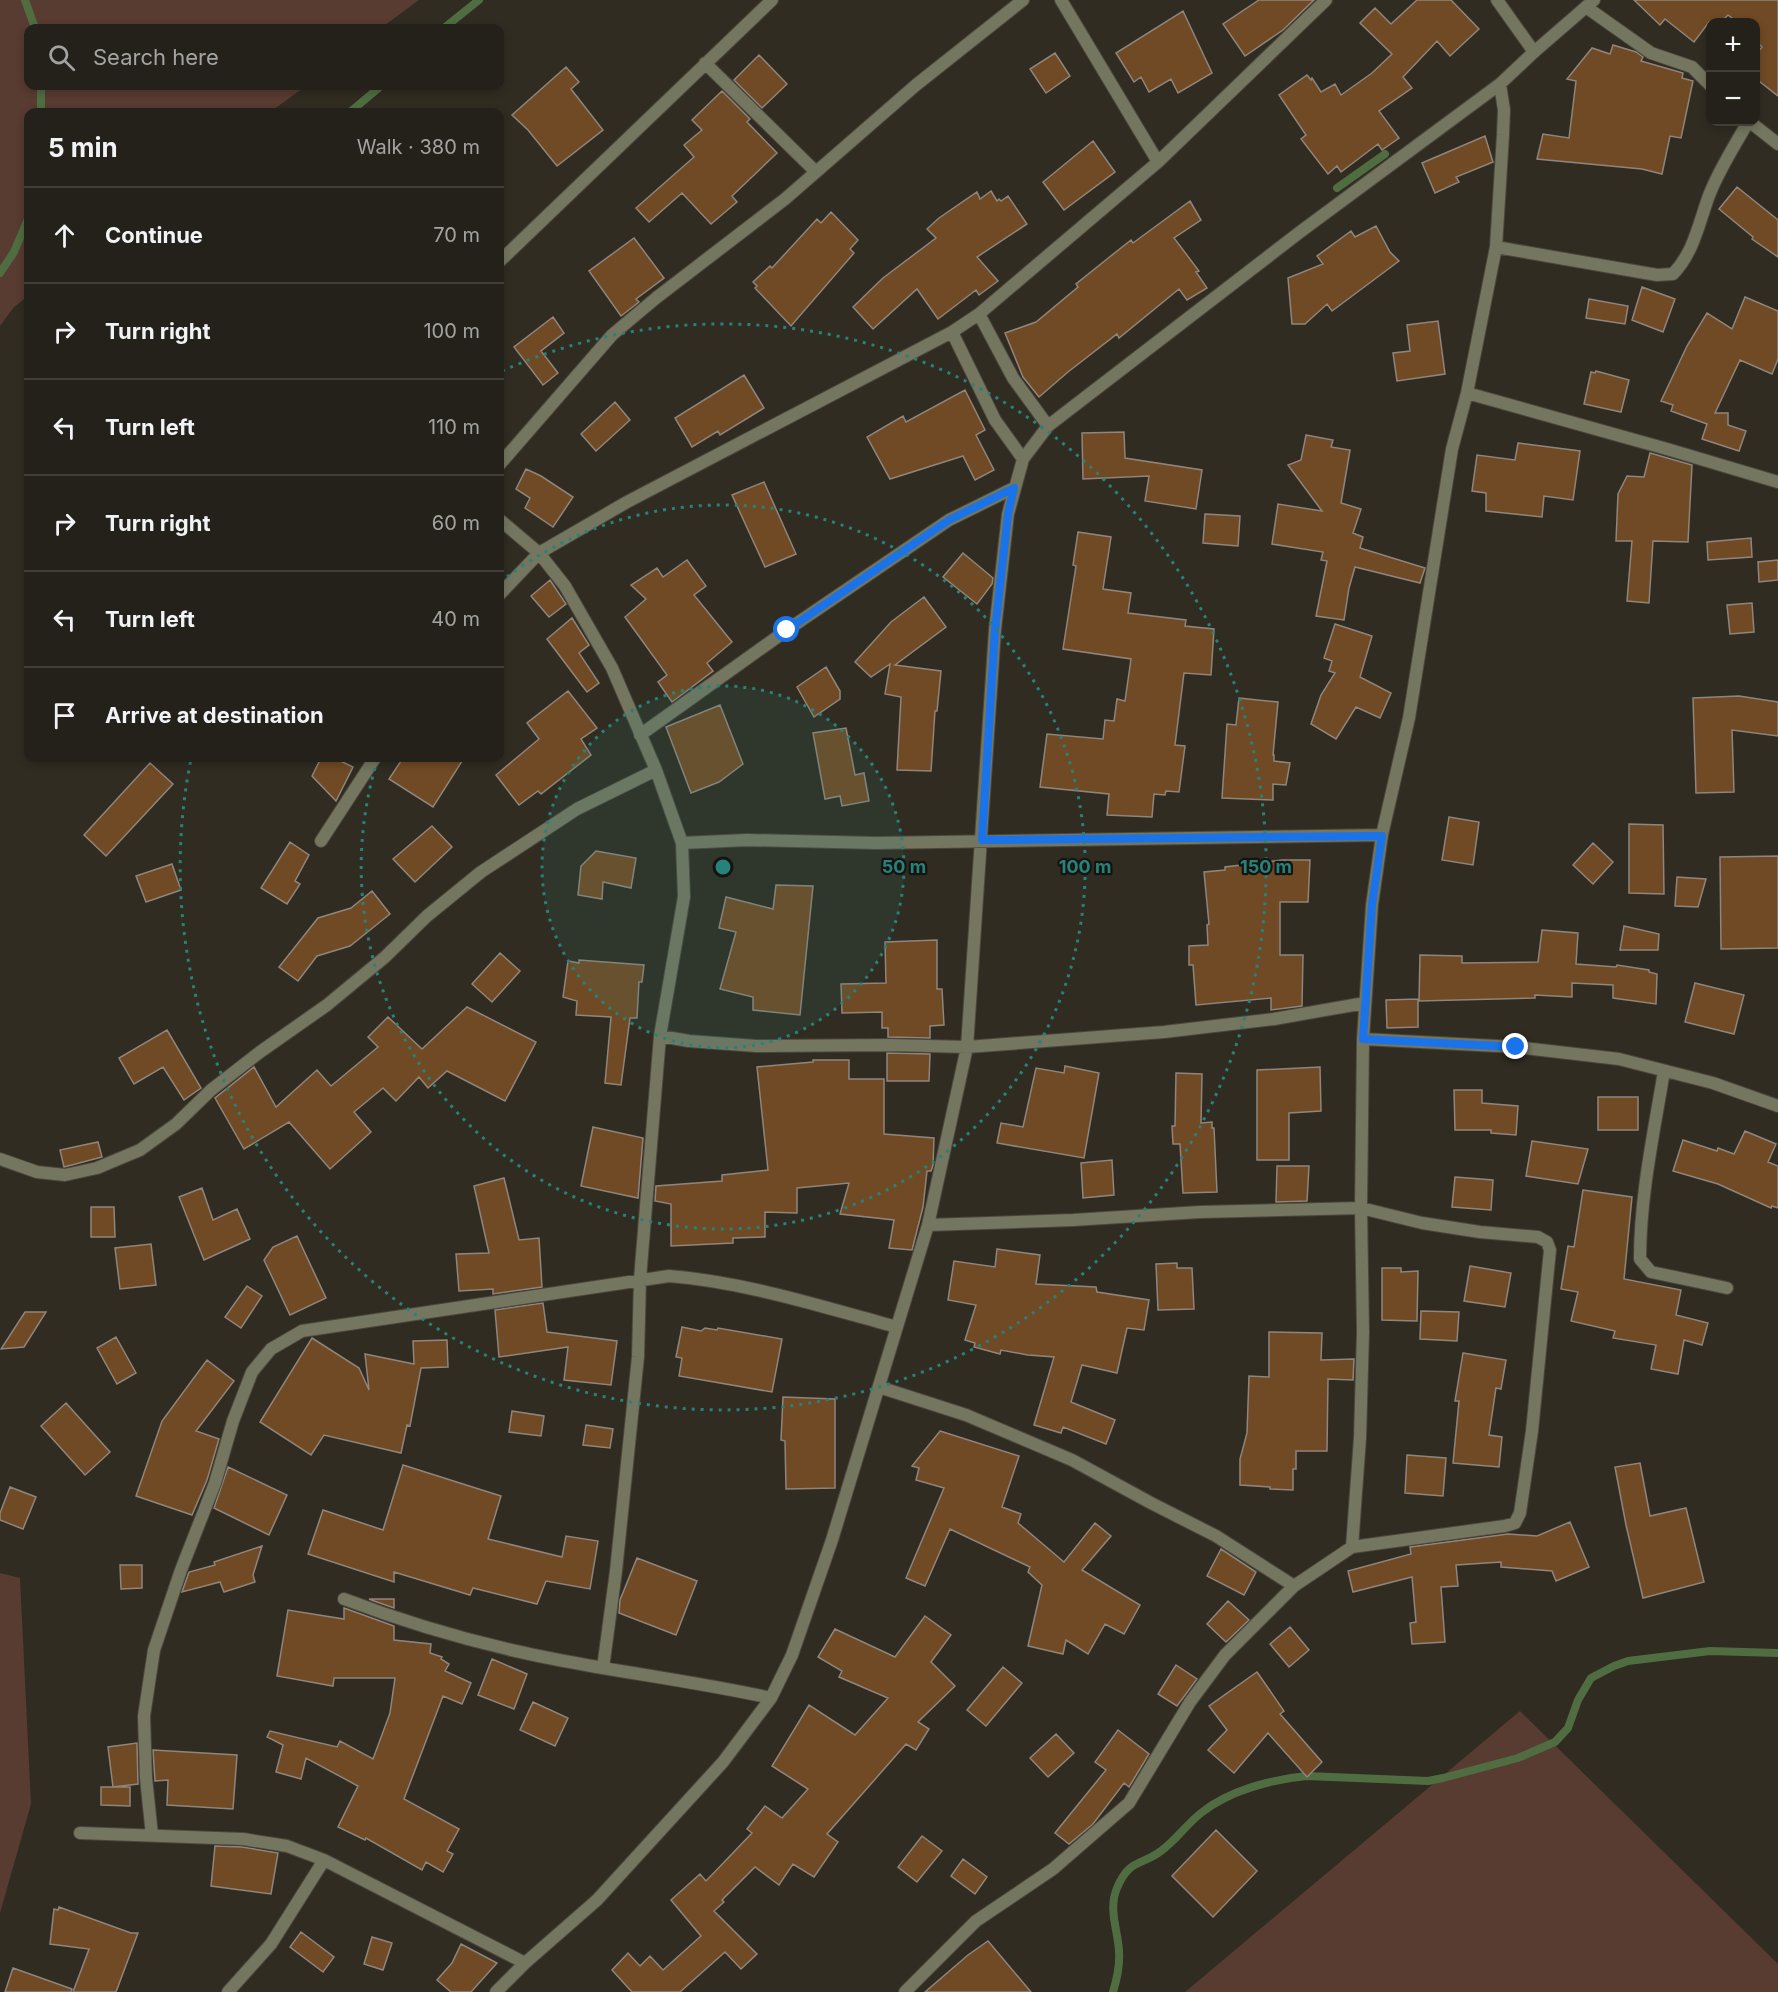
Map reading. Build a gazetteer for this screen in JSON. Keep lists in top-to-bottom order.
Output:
{
  "page": {
    "map_buttons": ["+", "−"],
    "search": "Search here",
    "heading": ["5 min", "Walk · 380 m"],
    "list": [
      ["Continue", "70 m"],
      ["Turn right", "100 m"],
      ["Turn left", "110 m"],
      ["Turn right", "60 m"],
      ["Turn left", "40 m"],
      "Arrive at destination"
    ]
  },
  "rings": ["50 m", "100 m", "150 m"]
}
